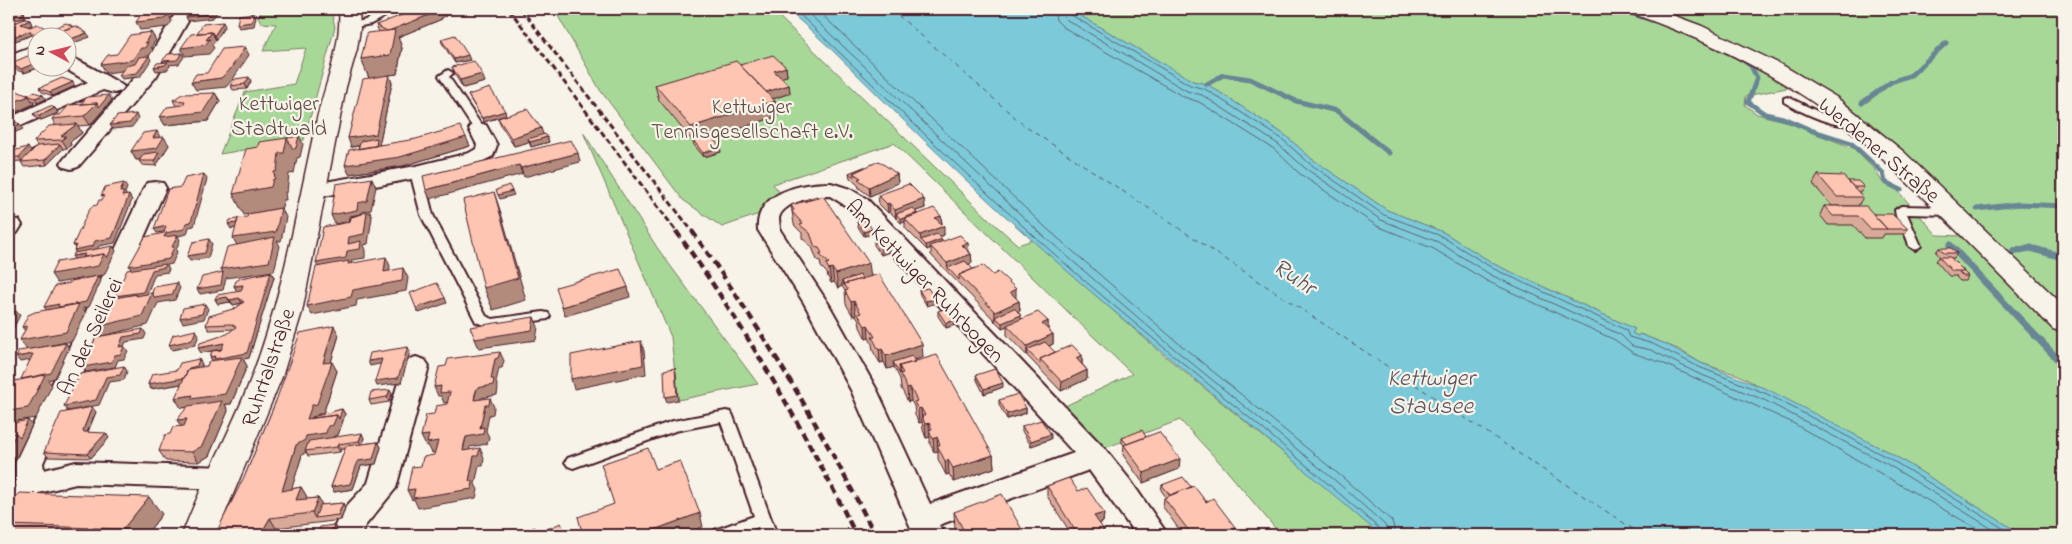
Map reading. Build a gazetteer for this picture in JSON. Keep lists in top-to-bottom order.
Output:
{
  "streets": {
    "main road": ["Werdener Straße", "Ruhrtalstraße"],
    "street": ["Am Kettwiger Ruhrbogen", "An der Seilerei"]
  },
  "crossings": [
    ["An der Seilerei", "Ruhrtalstraße"]
  ],
  "water": ["Ruhr", "Kettwiger Stausee"],
  "parks": ["Kettwiger Stadtwald", "Kettwiger Tennisgesellschaft e.V."],
  "north": "left"
}
